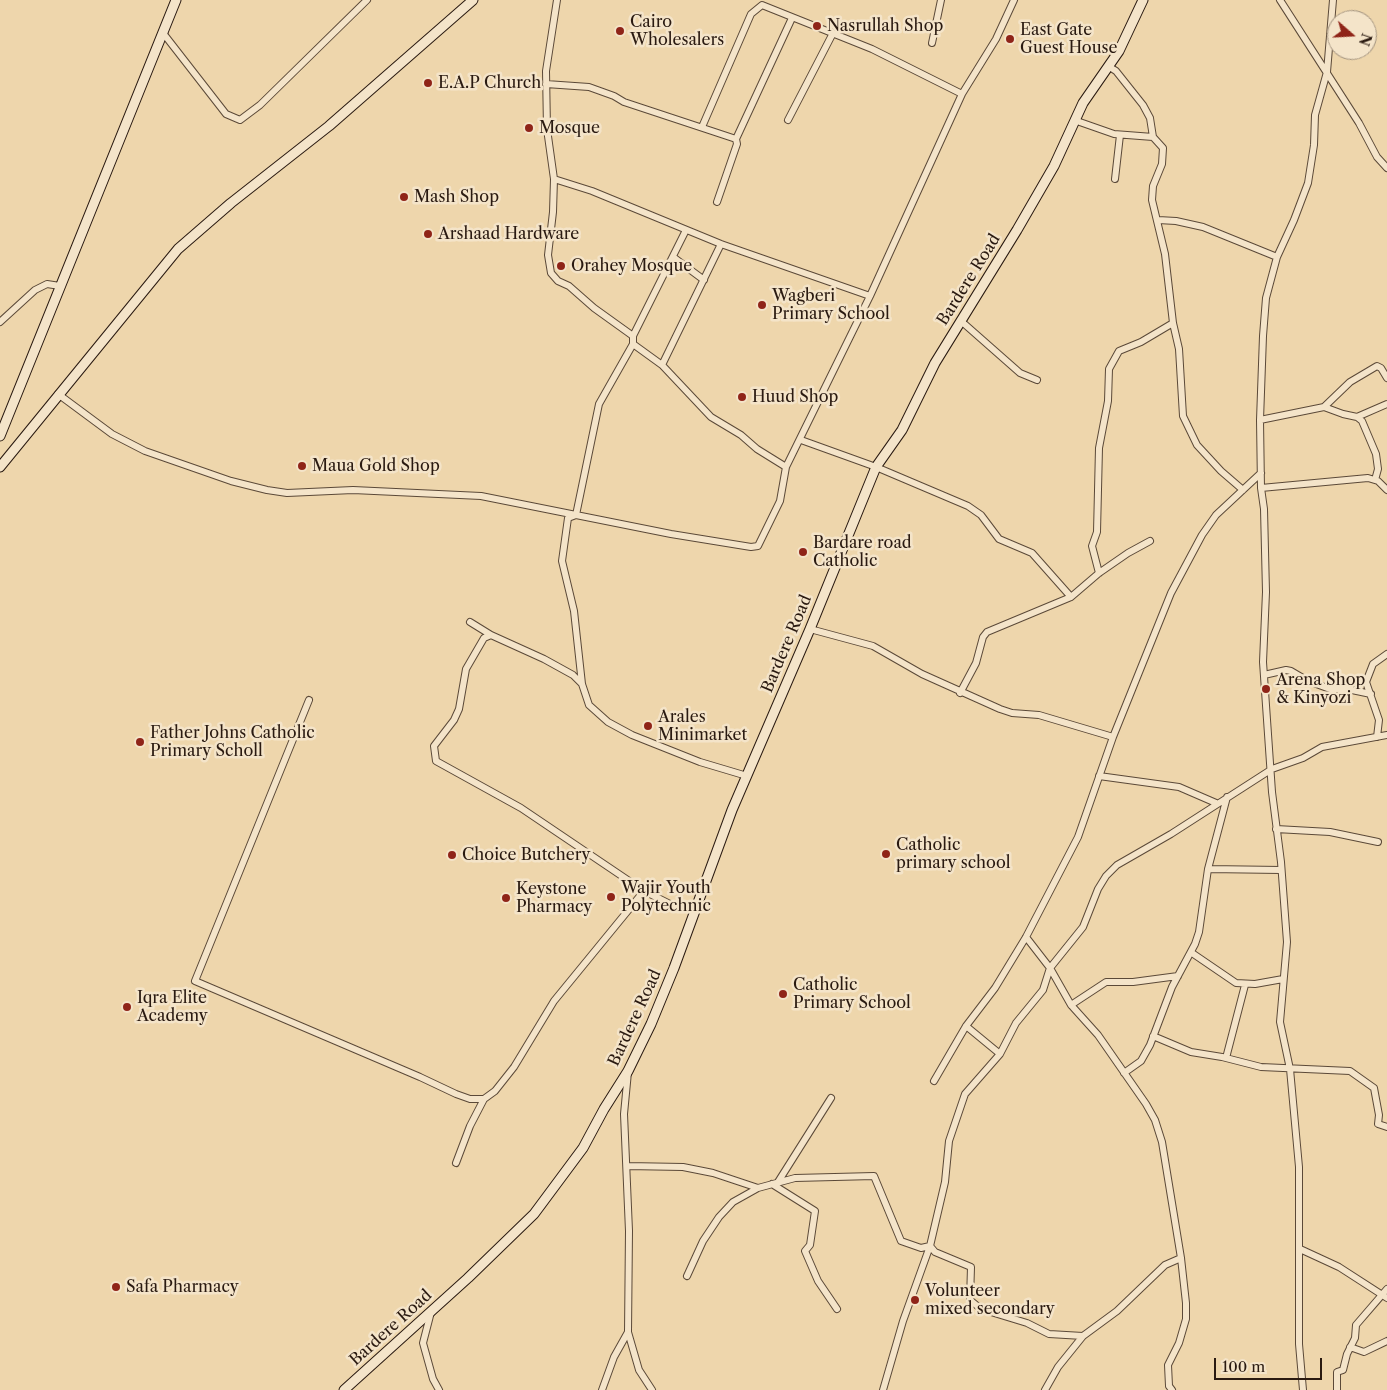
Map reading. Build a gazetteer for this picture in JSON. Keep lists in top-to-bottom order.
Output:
{
  "streets": {
    "street": ["Bardere Road"]
  },
  "places": [
    "Nasrullah Shop",
    "Cairo Wholesalers",
    "East Gate Guest House",
    "E.A.P Church",
    "Mosque",
    "Mash Shop",
    "Arshaad Hardware",
    "Orahey Mosque",
    "Wagberi Primary School",
    "Huud Shop",
    "Maua Gold Shop",
    "Bardare road Catholic",
    "Arena Shop & Kinyozi",
    "Arales Minimarket",
    "Father Johns Catholic Primary Scholl",
    "Catholic primary school",
    "Choice Butchery",
    "Wajir Youth Polytechnic",
    "Keystone Pharmacy",
    "Catholic Primary School",
    "Iqra Elite Academy",
    "Safa Pharmacy",
    "Volunteer mixed secondary"
  ],
  "scale_bar": "100 m",
  "north": "right"
}
